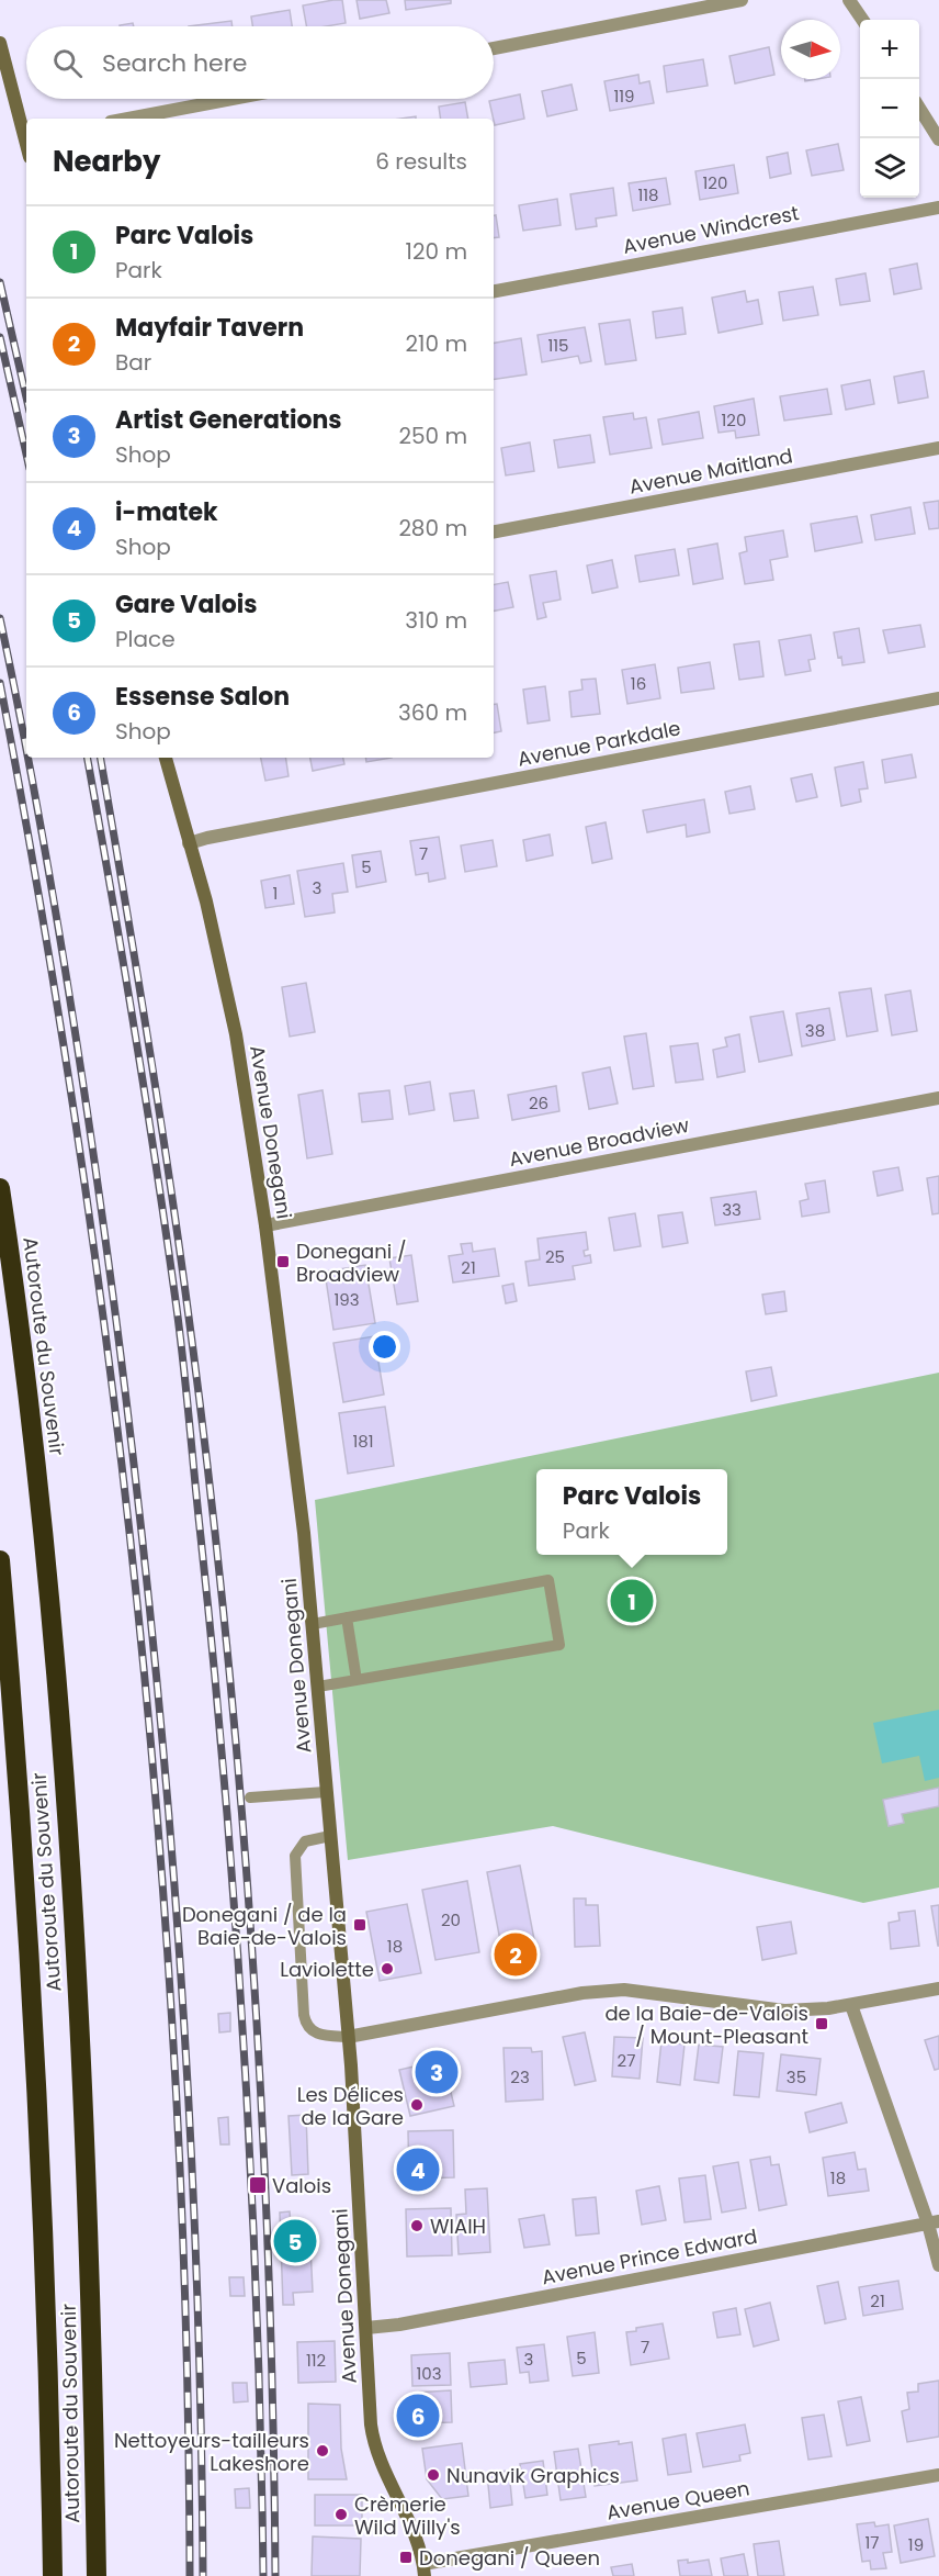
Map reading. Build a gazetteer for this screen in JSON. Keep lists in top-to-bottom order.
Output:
{
  "streets": {
    "highway": ["Autoroute du Souvenir"],
    "street": [
      "Avenue Windcrest",
      "Avenue Maitland",
      "Avenue Parkdale",
      "Avenue Donegani",
      "Avenue Broadview",
      "Avenue Prince Edward",
      "Avenue Queen"
    ]
  },
  "crossings": [
    ["Avenue Parkdale", "Avenue Donegani"],
    ["Avenue Donegani", "Avenue Broadview"],
    ["Avenue Donegani", "Avenue Prince Edward"],
    ["Avenue Donegani", "Avenue Queen"]
  ],
  "places": {
    "transit": [
      "Donegani / Broadview",
      "Donegani / de la Baie-de-Valois",
      "de la Baie-de-Valois / Mount-Pleasant",
      "Valois",
      "Donegani / Queen"
    ],
    "other": [
      "Laviolette",
      "Les Délices de la Gare",
      "WIAIH",
      "Nettoyeurs-tailleurs Lakeshore",
      "Nunavik Graphics",
      "Crèmerie Wild Willy's"
    ]
  },
  "house_numbers": [
    "119",
    "120",
    "118",
    "115",
    "120",
    "16",
    "7",
    "5",
    "3",
    "1",
    "38",
    "26",
    "33",
    "25",
    "21",
    "193",
    "181",
    "20",
    "18",
    "27",
    "23",
    "35",
    "18",
    "21",
    "7",
    "5",
    "3",
    "112",
    "103",
    "17",
    "19"
  ],
  "north": "right",
  "page": {
    "map_buttons": ["+", "−"],
    "search": "Search here",
    "heading": ["Nearby", "6 results"],
    "list": [
      {
        "mark": "1",
        "name": "Parc Valois",
        "note": "Park",
        "value": "120 m"
      },
      {
        "mark": "2",
        "name": "Mayfair Tavern",
        "note": "Bar",
        "value": "210 m"
      },
      {
        "mark": "3",
        "name": "Artist Generations",
        "note": "Shop",
        "value": "250 m"
      },
      {
        "mark": "4",
        "name": "i-matek",
        "note": "Shop",
        "value": "280 m"
      },
      {
        "mark": "5",
        "name": "Gare Valois",
        "note": "Place",
        "value": "310 m"
      },
      {
        "mark": "6",
        "name": "Essense Salon",
        "note": "Shop",
        "value": "360 m"
      }
    ],
    "popup": ["Parc Valois", "Park"],
    "pins": [
      "1",
      "2",
      "3",
      "4",
      "5",
      "6"
    ]
  }
}
